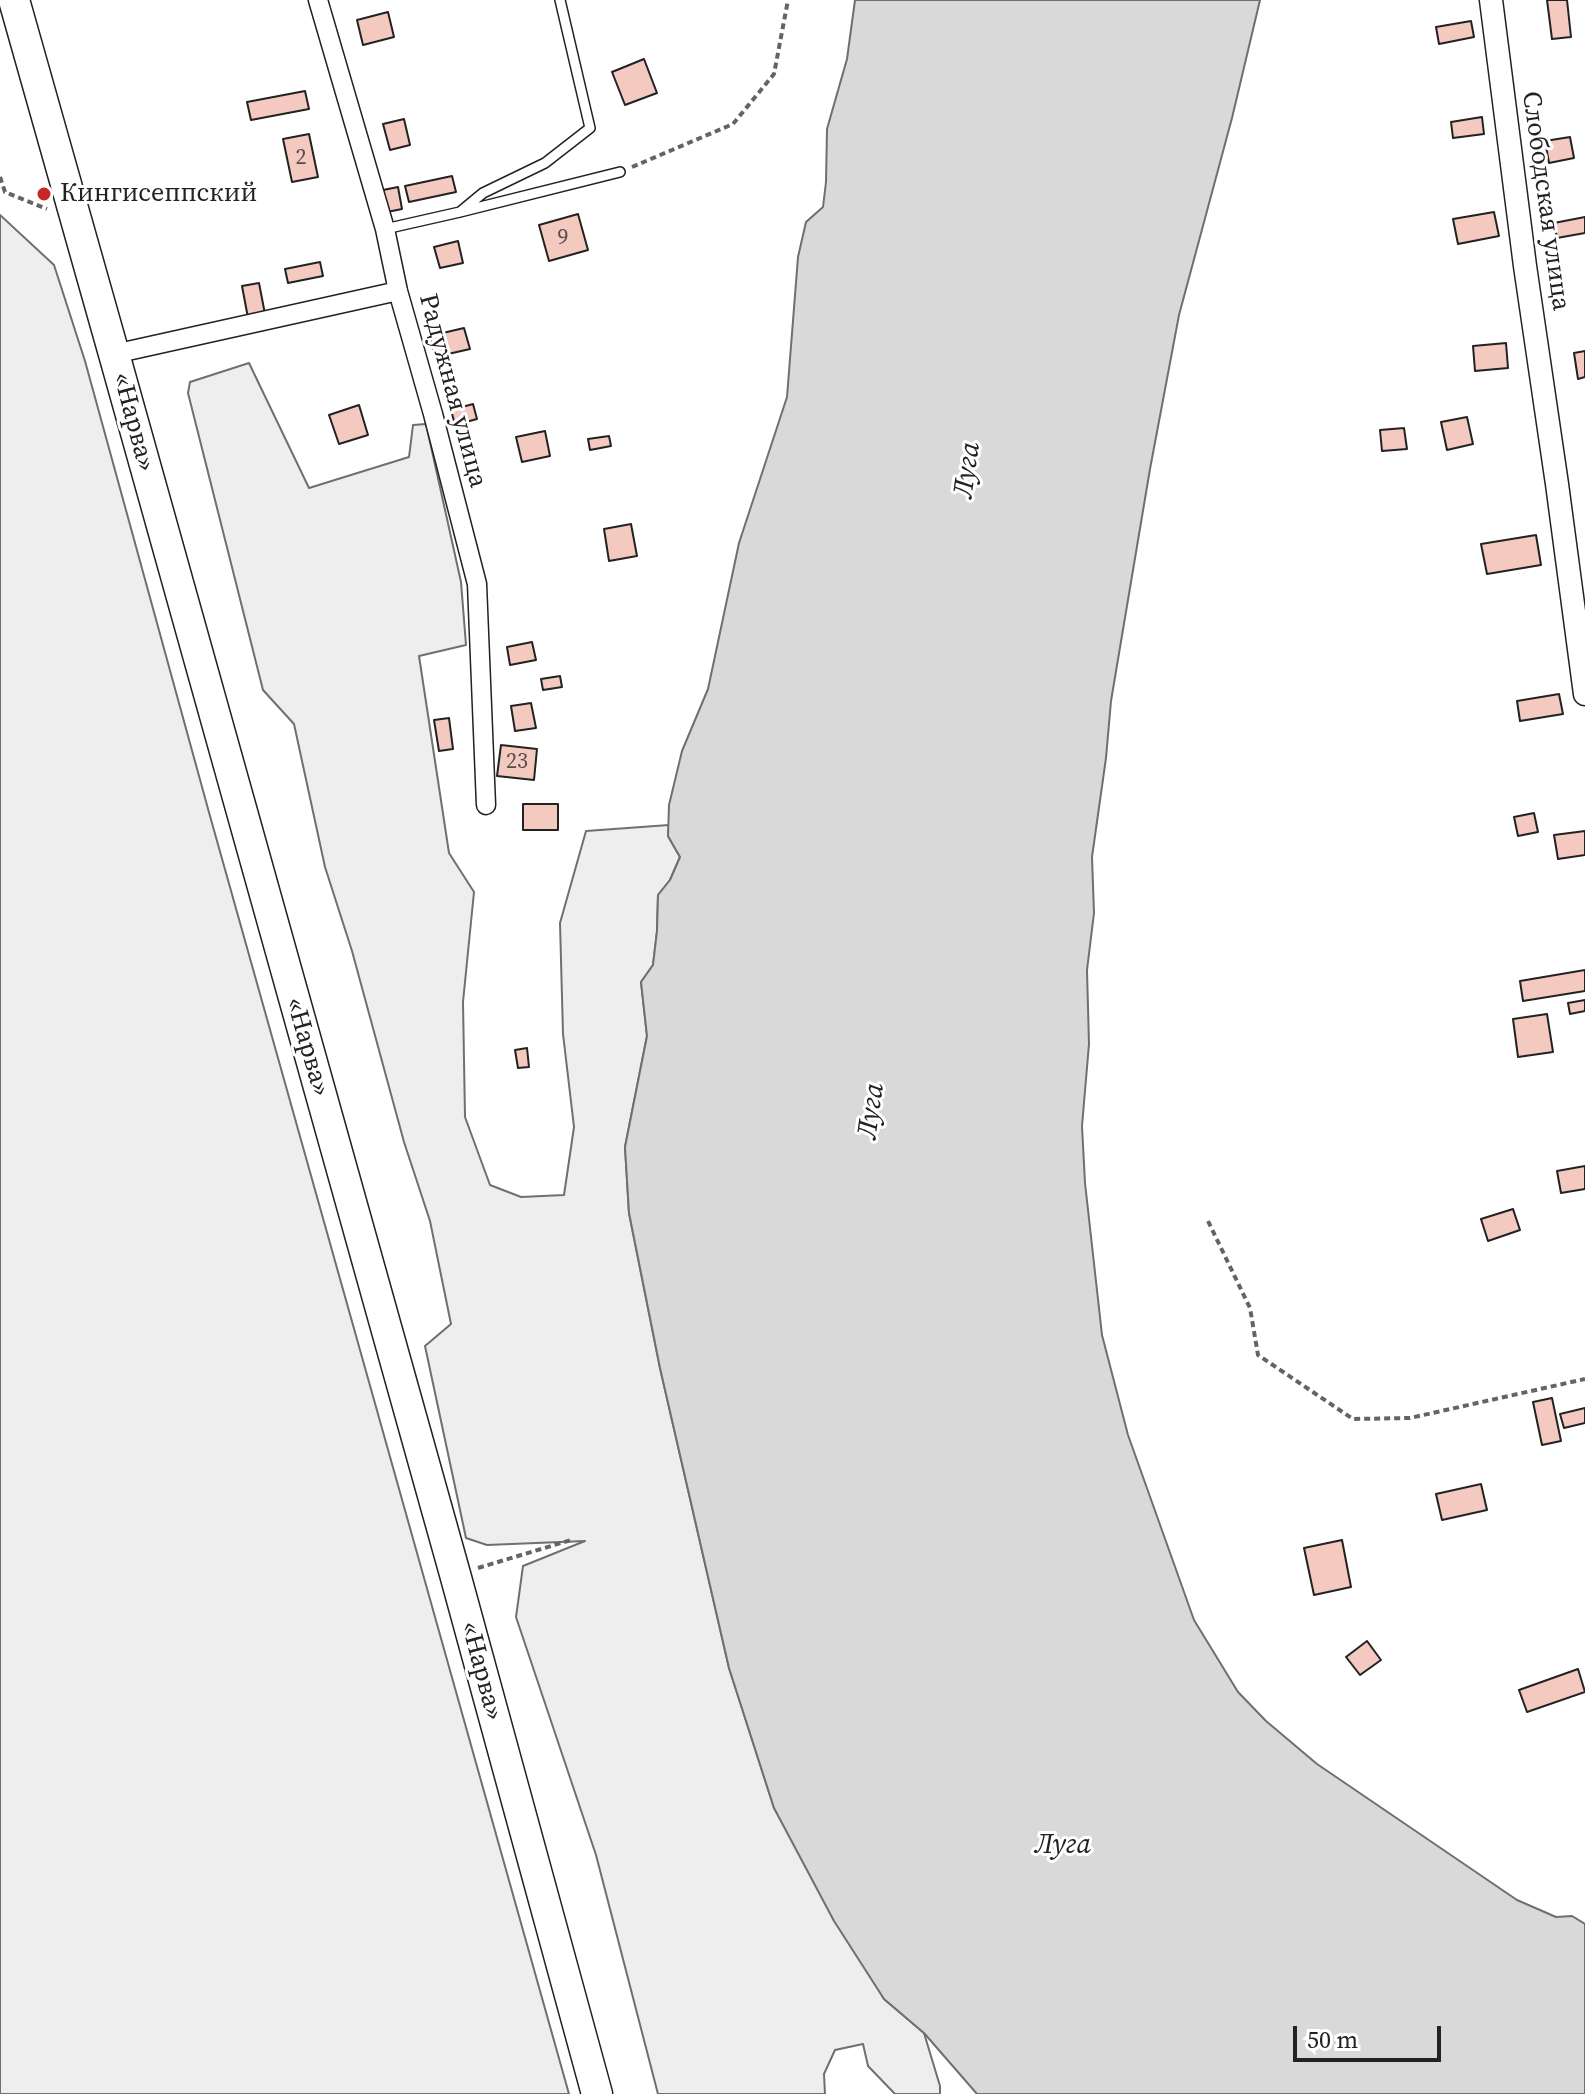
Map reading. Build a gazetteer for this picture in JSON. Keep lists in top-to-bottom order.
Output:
{
  "streets": {
    "highway": ["«Нарва»"],
    "street": ["Слободская улица", "Радужная улица"]
  },
  "water": ["Луга"],
  "places": ["Кингисеппский"],
  "house_numbers": ["2", "9", "23"],
  "scale_bar": "50 m"
}
